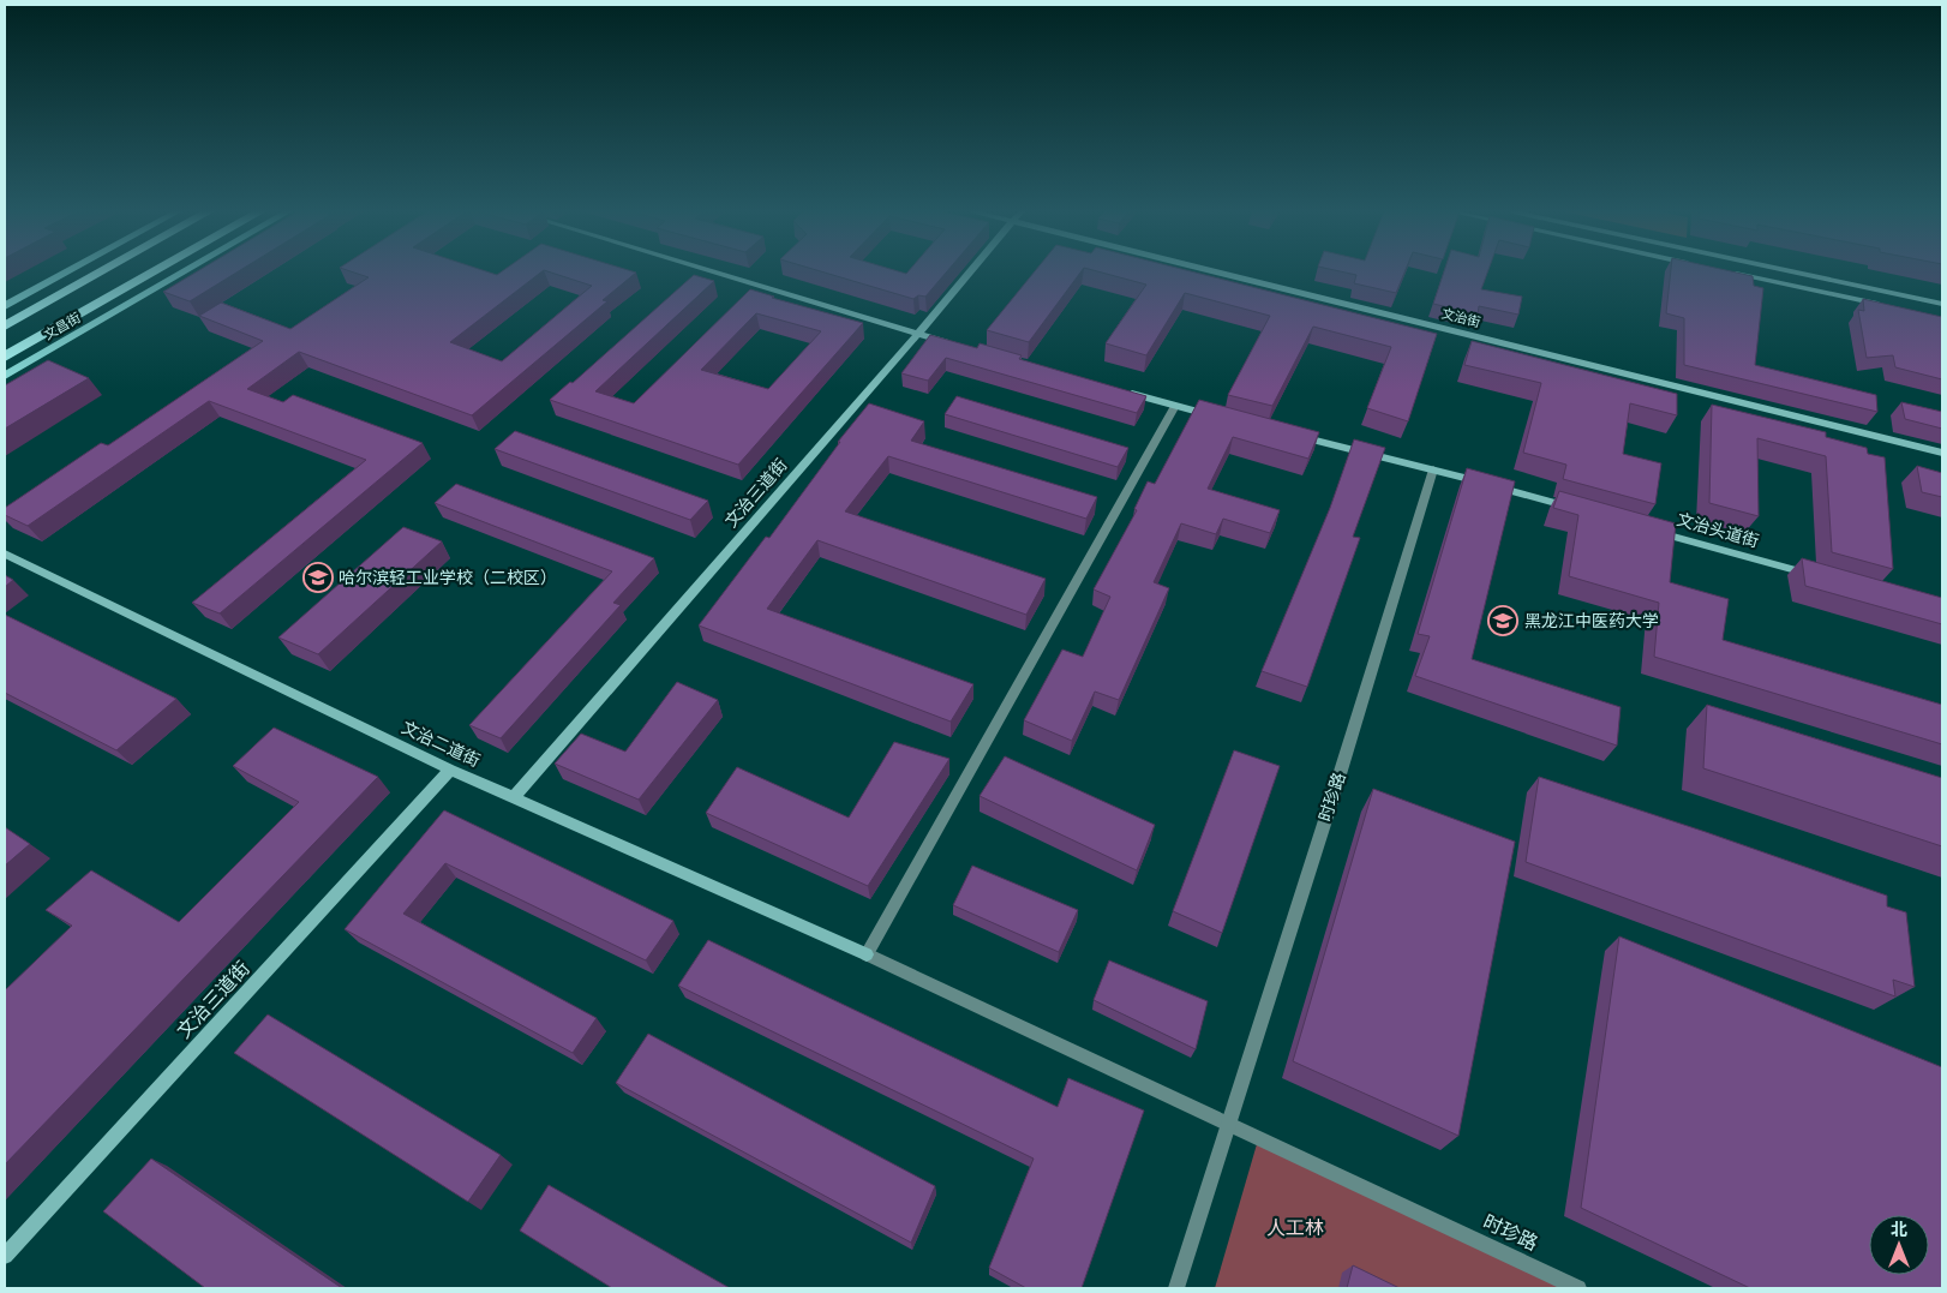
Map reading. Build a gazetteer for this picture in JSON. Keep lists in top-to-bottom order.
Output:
{
  "streets": {
    "main road": ["文昌街"],
    "street": [
      "文治街",
      "文治三道街",
      "文治头道街",
      "文治二道街",
      "时珍路"
    ]
  },
  "crossings": [
    ["文治三道街", "文治二道街"],
    ["文治二道街", "时珍路"]
  ],
  "parks": ["人工林"],
  "places": {
    "school or university": ["哈尔滨轻工业学校（二校区）", "黑龙江中医药大学"]
  },
  "north": "top"
}
